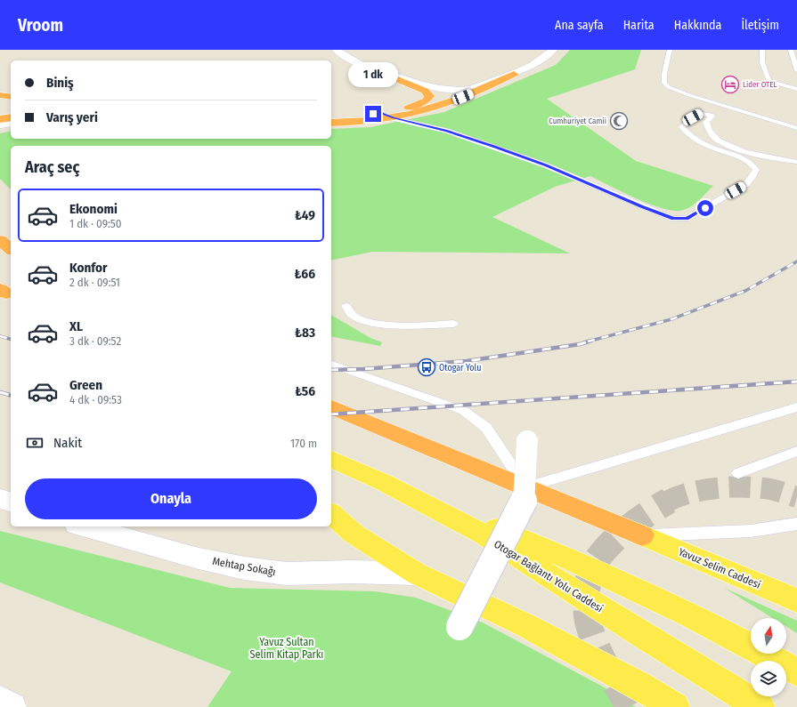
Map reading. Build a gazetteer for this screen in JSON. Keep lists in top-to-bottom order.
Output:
{
  "streets": {
    "main road": ["Yavuz Selim Caddesi", "Otogar Bağlantı Yolu Caddesi"],
    "street": ["Mehtap Sokağı"]
  },
  "parks": ["Yavuz Sultan Selim Kitap Parkı"],
  "places": {
    "hotel": ["Lider OTEL"],
    "mosque": ["Cumhuriyet Camii"],
    "bus stop": ["Otogar Yolu"]
  },
  "north": "top",
  "page": {
    "header": "Vroom",
    "nav": [
      "Ana sayfa",
      "Harita",
      "Hakkında",
      "İletişim"
    ],
    "banner": ["Biniş", "Varış yeri"],
    "bubble": "1 dk",
    "heading": "Araç seç",
    "list": [
      {
        "name": "Ekonomi",
        "note": "1 dk · 09:50",
        "value": "₺49"
      },
      {
        "name": "Konfor",
        "note": "2 dk · 09:51",
        "value": "₺66"
      },
      {
        "name": "XL",
        "note": "3 dk · 09:52",
        "value": "₺83"
      },
      {
        "name": "Green",
        "note": "4 dk · 09:53",
        "value": "₺56"
      }
    ],
    "pay": ["Nakit", "170 m"],
    "buttons": "Onayla"
  }
}
